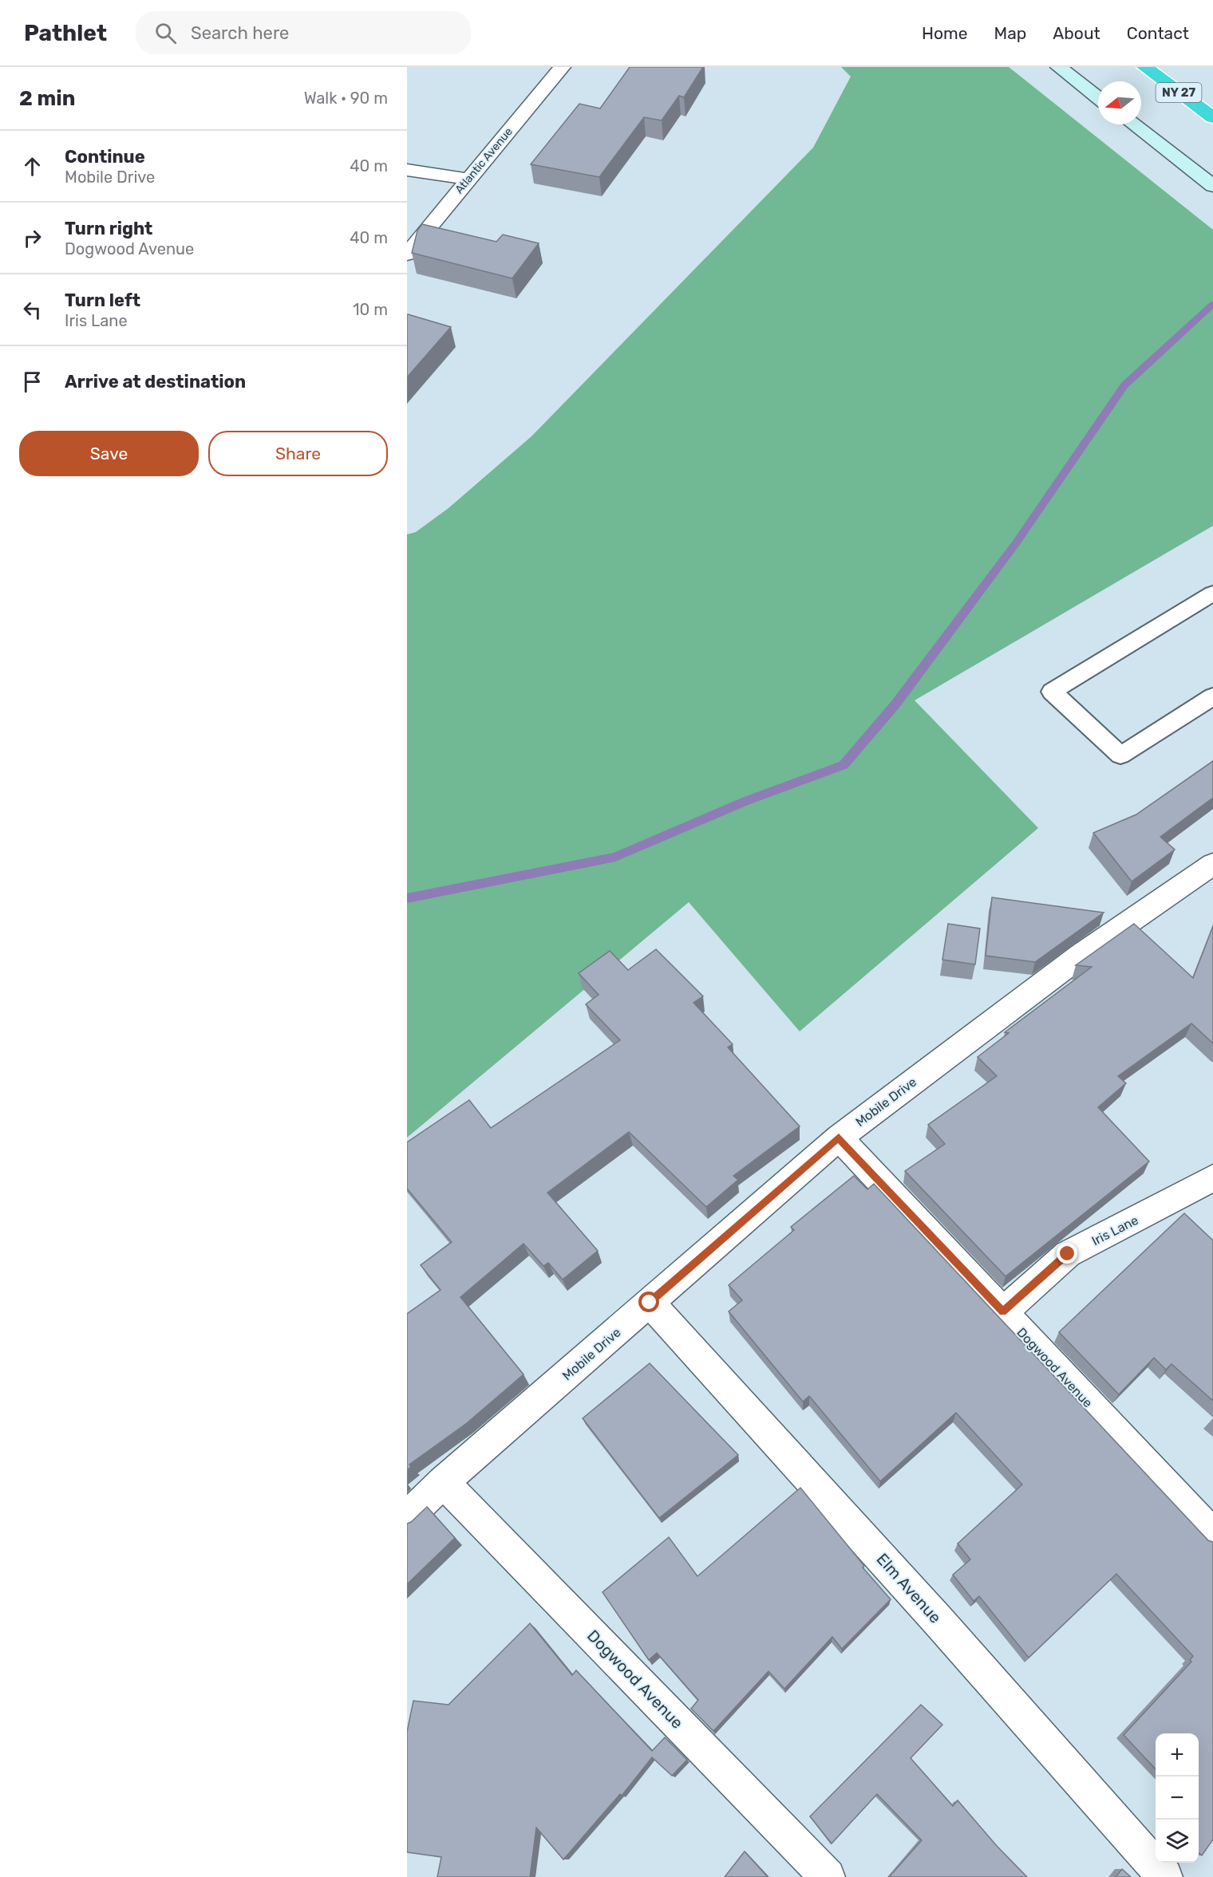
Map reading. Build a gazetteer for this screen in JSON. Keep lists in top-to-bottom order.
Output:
{
  "streets": {
    "highway": ["NY 27"],
    "street": [
      "Atlantic Avenue",
      "Mobile Drive",
      "Iris Lane",
      "Dogwood Avenue",
      "Elm Avenue"
    ]
  },
  "crossings": [
    ["Mobile Drive", "Dogwood Avenue"],
    ["Mobile Drive", "Elm Avenue"],
    ["Iris Lane", "Dogwood Avenue"]
  ],
  "north": "left",
  "page": {
    "header": "Pathlet",
    "search": "Search here",
    "nav": [
      "Home",
      "Map",
      "About",
      "Contact"
    ],
    "heading": ["2 min", "Walk · 90 m"],
    "list": [
      ["Continue", "Mobile Drive", "40 m"],
      ["Turn right", "Dogwood Avenue", "40 m"],
      ["Turn left", "Iris Lane", "10 m"],
      "Arrive at destination"
    ],
    "buttons": ["Save", "Share"],
    "map_buttons": ["+", "−"]
  }
}
